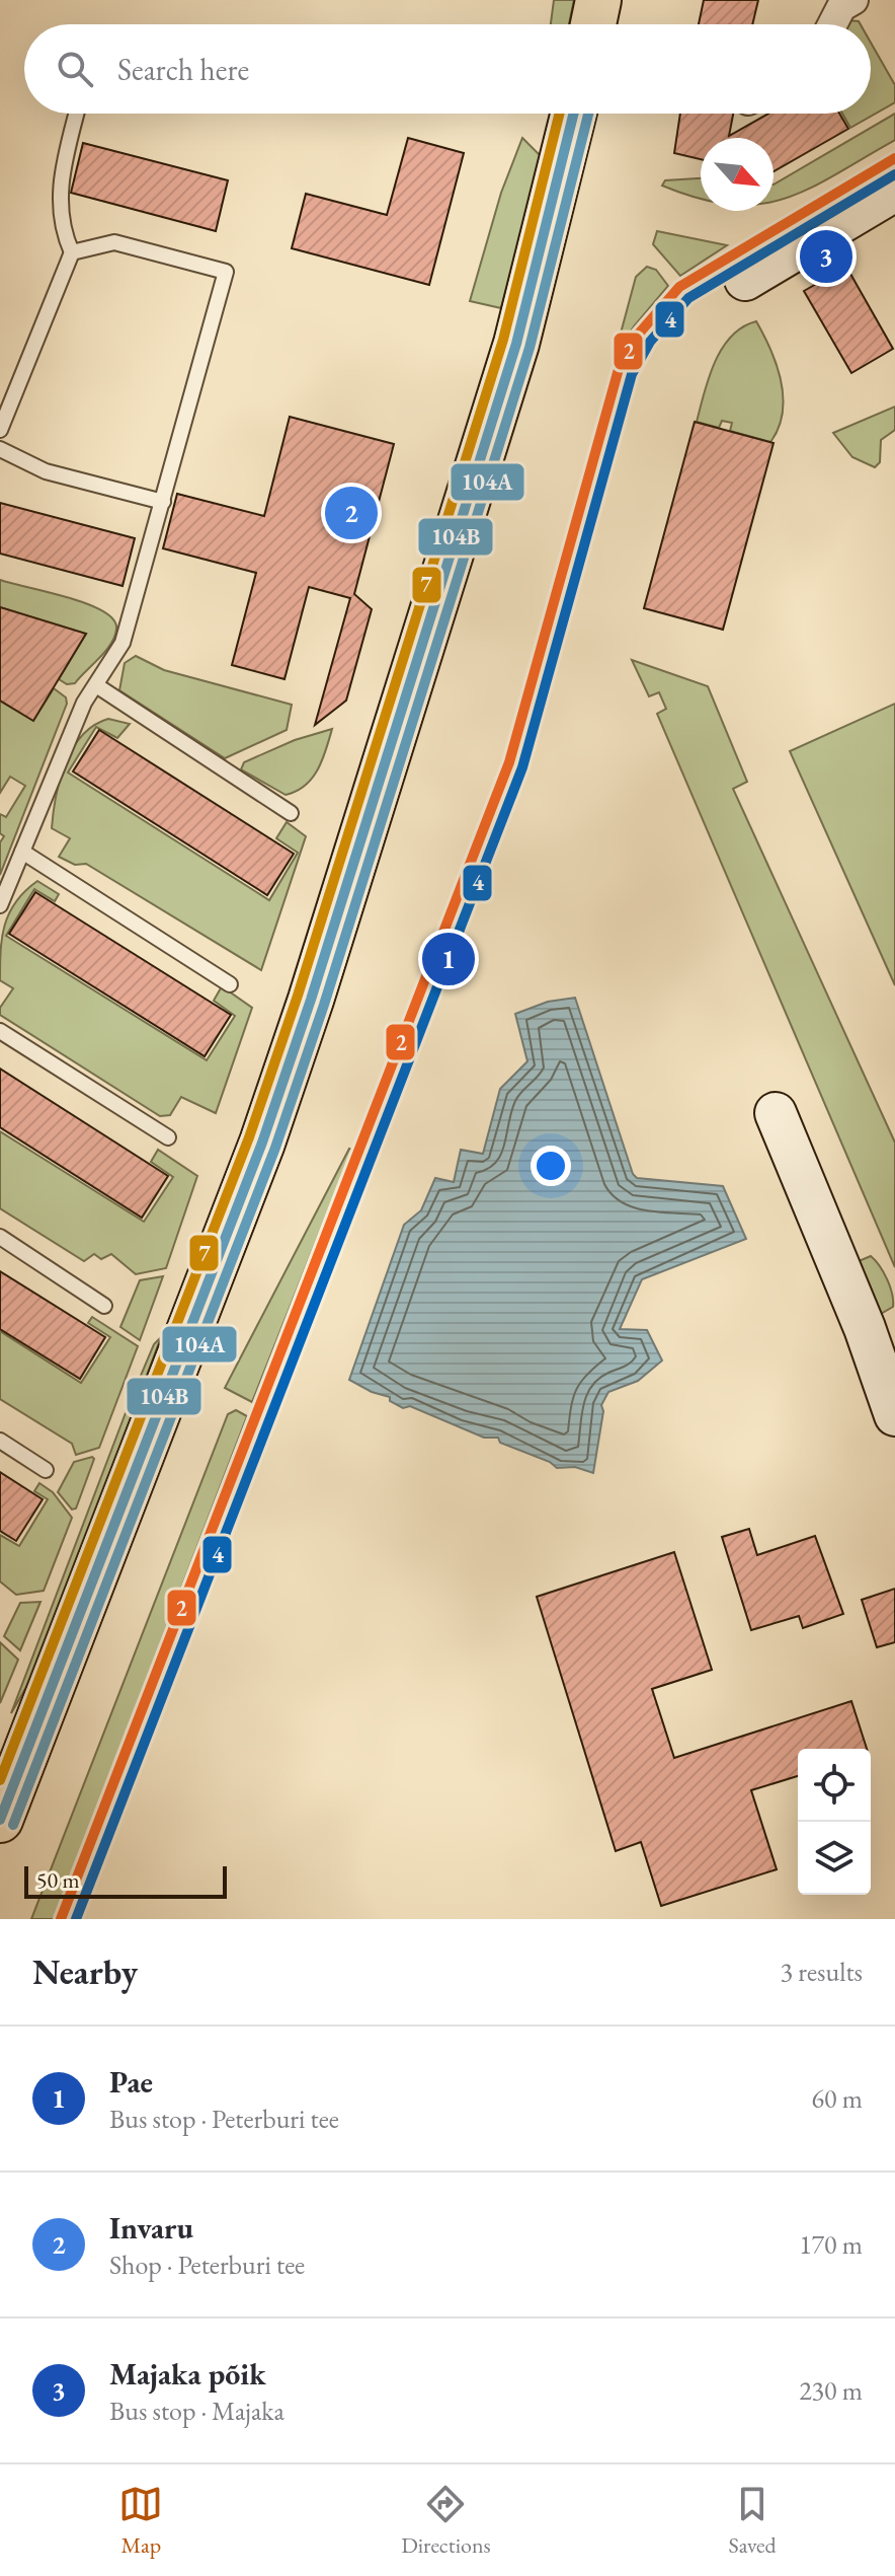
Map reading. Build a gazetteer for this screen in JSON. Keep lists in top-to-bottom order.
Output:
{
  "lines": [
    "transit line 104B",
    "transit line 104A",
    "transit line 7",
    "transit line 2",
    "transit line 4"
  ],
  "scale_bar": "50 m",
  "north": "bottom right",
  "page": {
    "search": "Search here",
    "pins": ["3", "2", "1"],
    "scale": "50 m",
    "heading": ["Nearby", "3 results"],
    "list": [
      {
        "mark": "1",
        "name": "Pae",
        "note": "Bus stop · Peterburi tee",
        "value": "60 m"
      },
      {
        "mark": "2",
        "name": "Invaru",
        "note": "Shop · Peterburi tee",
        "value": "170 m"
      },
      {
        "mark": "3",
        "name": "Majaka põik",
        "note": "Bus stop · Majaka",
        "value": "230 m"
      }
    ],
    "nav": ["Map", "Directions", "Saved"]
  }
}
